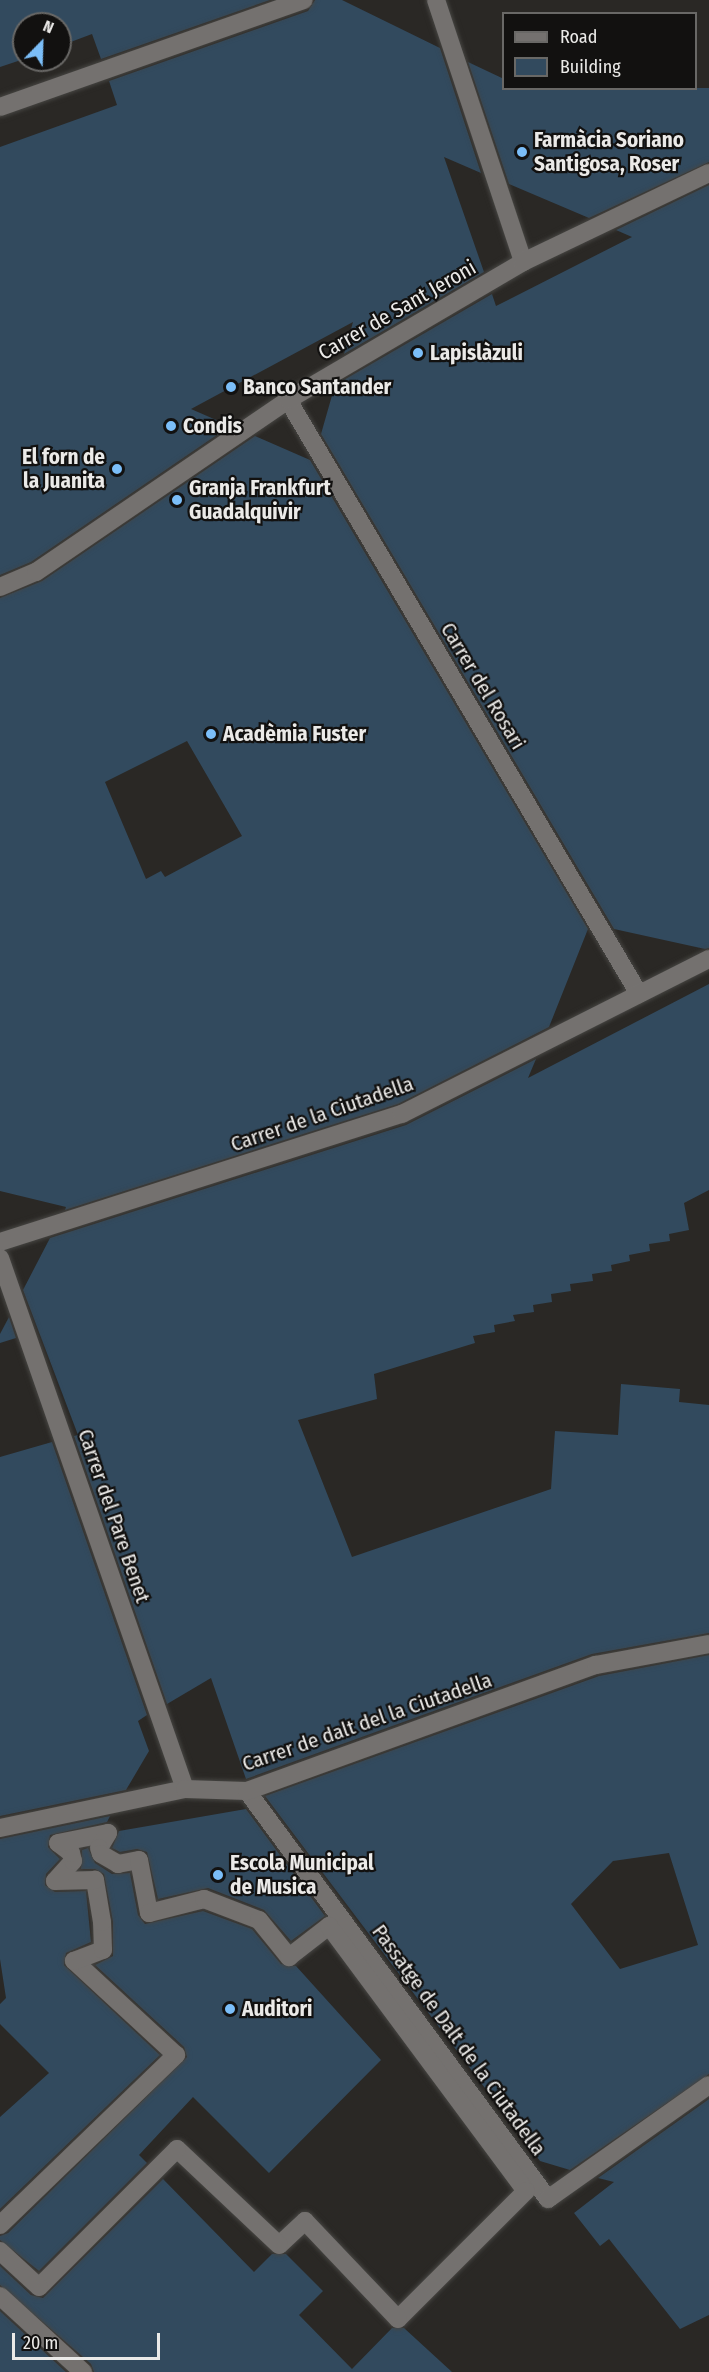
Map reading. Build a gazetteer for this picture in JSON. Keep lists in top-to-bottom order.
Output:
{
  "streets": {
    "street": [
      "Carrer de Sant Jeroni",
      "Carrer del Rosari",
      "Carrer de la Ciutadella",
      "Carrer del Pare Benet",
      "Carrer de dalt del la Ciutadella",
      "Passatge de Dalt de la Ciutadella"
    ]
  },
  "crossings": [
    ["Carrer de Sant Jeroni", "Carrer del Rosari"],
    ["Carrer del Rosari", "Carrer de la Ciutadella"],
    ["Carrer del Pare Benet", "Carrer de dalt del la Ciutadella"],
    ["Carrer de dalt del la Ciutadella", "Passatge de Dalt de la Ciutadella"]
  ],
  "places": [
    "Farmàcia Soriano Santigosa, Roser",
    "Lapislàzuli",
    "Banco Santander",
    "Condis",
    "El forn de la Juanita",
    "Granja Frankfurt Guadalquivir",
    "Acadèmia Fuster",
    "Escola Municipal de Musica",
    "Auditori"
  ],
  "legend": ["Road", "Building"],
  "scale_bar": "20 m",
  "north": "top right"
}
